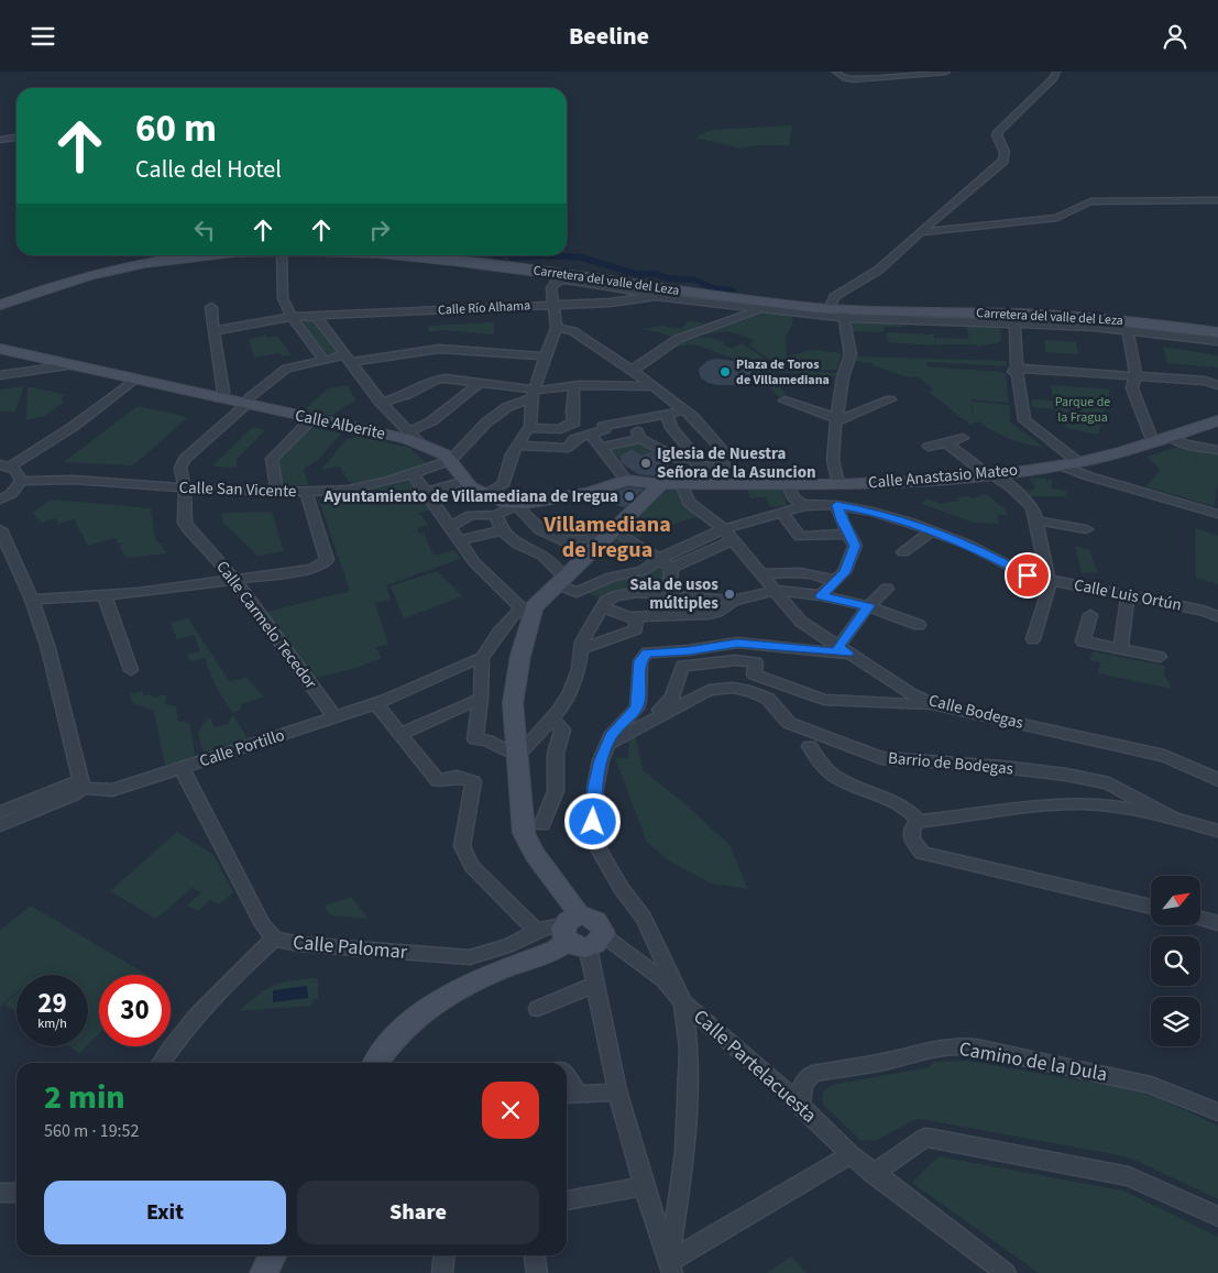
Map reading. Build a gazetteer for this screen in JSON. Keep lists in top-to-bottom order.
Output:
{
  "streets": {
    "main road": ["Carretera del valle del Leza", "Calle Alberite", "Calle Anastasio Mateo"],
    "street": [
      "Calle Río Alhama",
      "Calle San Vicente",
      "Calle Luis Ortún",
      "Calle Carmelo Tecedor",
      "Calle Bodegas",
      "Calle Portillo",
      "Barrio de Bodegas",
      "Calle Palomar",
      "Camino de la Dula",
      "Calle Partelacuesta"
    ]
  },
  "crossings": [
    ["Calle Alberite", "Calle Anastasio Mateo"],
    ["Calle Alberite", "Calle San Vicente"],
    ["Calle Alberite", "Calle Carmelo Tecedor"],
    ["Calle Anastasio Mateo", "Calle Bodegas"],
    ["Calle San Vicente", "Calle Carmelo Tecedor"],
    ["Calle Luis Ortún", "Calle Bodegas"],
    ["Calle Carmelo Tecedor", "Calle Portillo"],
    ["Calle Bodegas", "Barrio de Bodegas"],
    ["Camino de la Dula", "Calle Partelacuesta"]
  ],
  "districts": ["Villamediana de Iregua"],
  "parks": ["Parque de la Fragua"],
  "places": [
    "Plaza de Toros de Villamediana",
    "Iglesia de Nuestra Señora de la Asuncion",
    "Ayuntamiento de Villamediana de Iregua",
    "Sala de usos múltiples"
  ],
  "north": "top right",
  "page": {
    "header": "Beeline",
    "turn": ["60 m", "Calle del Hotel"],
    "speed": "29 km/h",
    "limit": "30",
    "heading": ["2 min", "560 m · 19:52"],
    "buttons": ["Exit", "Share"]
  }
}
